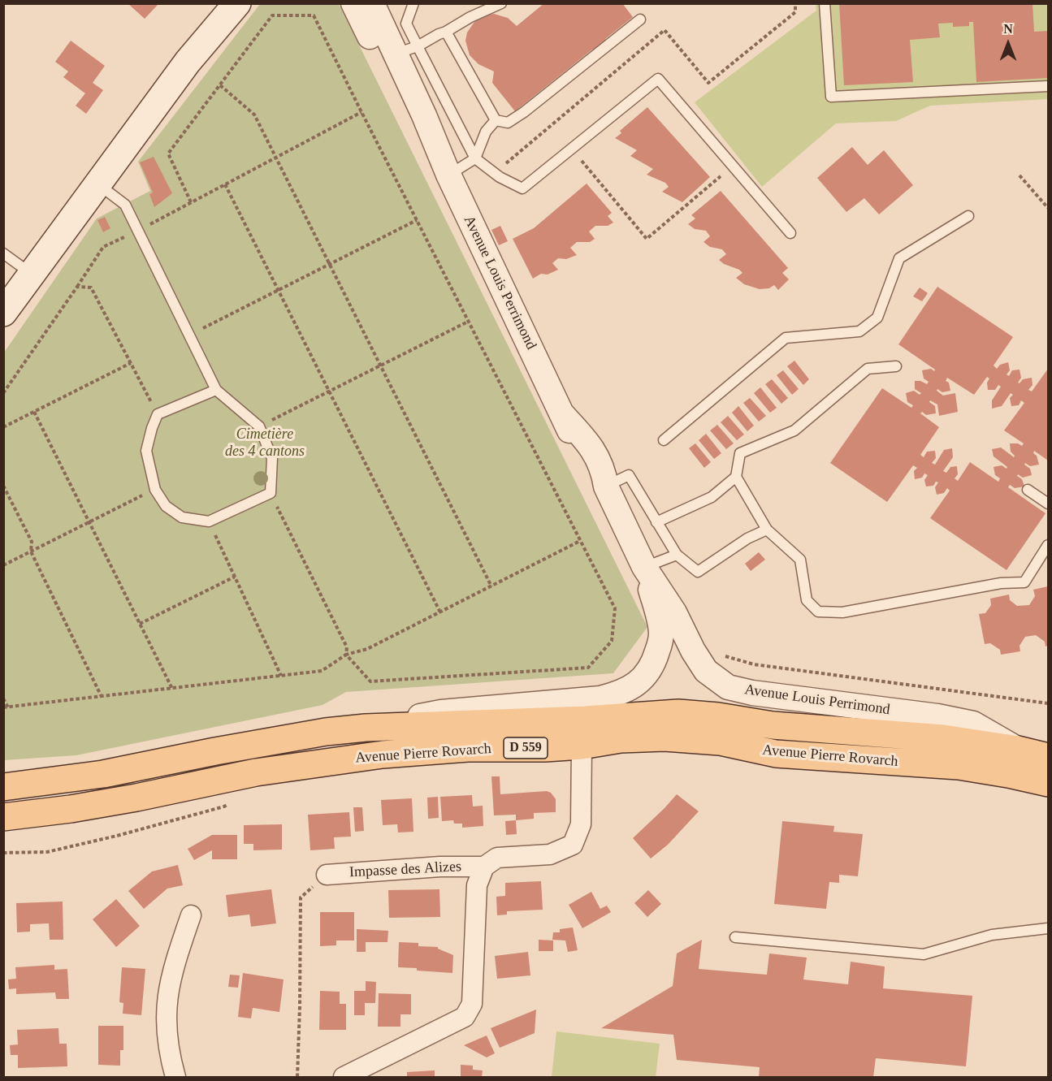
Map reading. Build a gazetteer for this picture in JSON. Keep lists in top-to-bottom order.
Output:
{
  "streets": {
    "main road": ["D 559", "Avenue Pierre Rovarch"],
    "street": ["Avenue Louis Perrimond", "Impasse des Alizes"]
  },
  "crossings": [
    ["Avenue Louis Perrimond", "Avenue Pierre Rovarch"]
  ],
  "parks": ["Cimetière des 4 cantons"],
  "north": "top"
}
